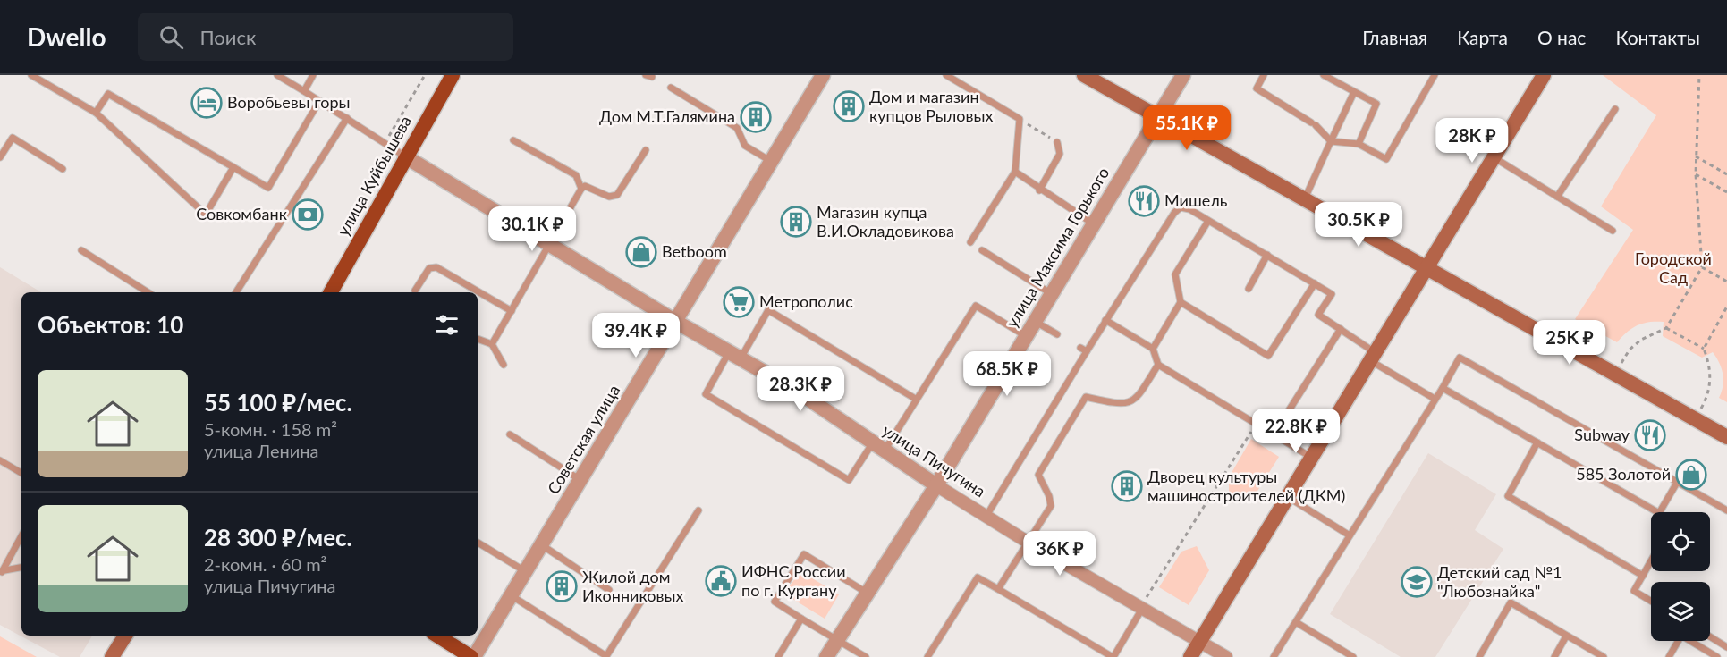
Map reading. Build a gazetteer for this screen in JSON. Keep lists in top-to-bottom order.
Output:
{
  "streets": {
    "main road": ["улица Куйбышева"],
    "street": ["улица Максима Горького", "Советская улица", "улица Пичугина"]
  },
  "crossings": [
    ["улица Куйбышева", "улица Пичугина"],
    ["улица Максима Горького", "улица Пичугина"],
    ["Советская улица", "улица Пичугина"]
  ],
  "parks": ["Городской Сад"],
  "places": {
    "hotel": ["Воробьевы горы"],
    "building": [
      "Дом и магазин купцов Рыловых",
      "Дом М.Т.Галямина",
      "Магазин купца В.И.Окладовикова",
      "Дворец культуры машиностроителей (ДКМ)",
      "Жилой дом Иконниковых"
    ],
    "restaurant": ["Мишель", "Subway"],
    "bank": ["Совкомбанк"],
    "shop": ["Betboom", "585 Золотой"],
    "supermarket": ["Метрополис"],
    "public building": ["ИФНС России по г. Кургану"],
    "school or university": ["Детский cад №1 \"Любознайка\""]
  },
  "page": {
    "header": "Dwello",
    "search": "Поиск",
    "nav": [
      "Главная",
      "Карта",
      "О нас",
      "Контакты"
    ],
    "price": [
      "55.1K ₽",
      "28K ₽",
      "30.5K ₽",
      "30.1K ₽",
      "39.4K ₽",
      "25K ₽",
      "68.5K ₽",
      "28.3K ₽",
      "22.8K ₽",
      "36K ₽"
    ],
    "heading": "Объектов: 10",
    "list": [
      {
        "name": "55 100 ₽/мес.",
        "note": "5-комн. · 158 m² · улица Ленина"
      },
      {
        "name": "28 300 ₽/мес.",
        "note": "2-комн. · 60 m² · улица Пичугина"
      }
    ]
  }
}
